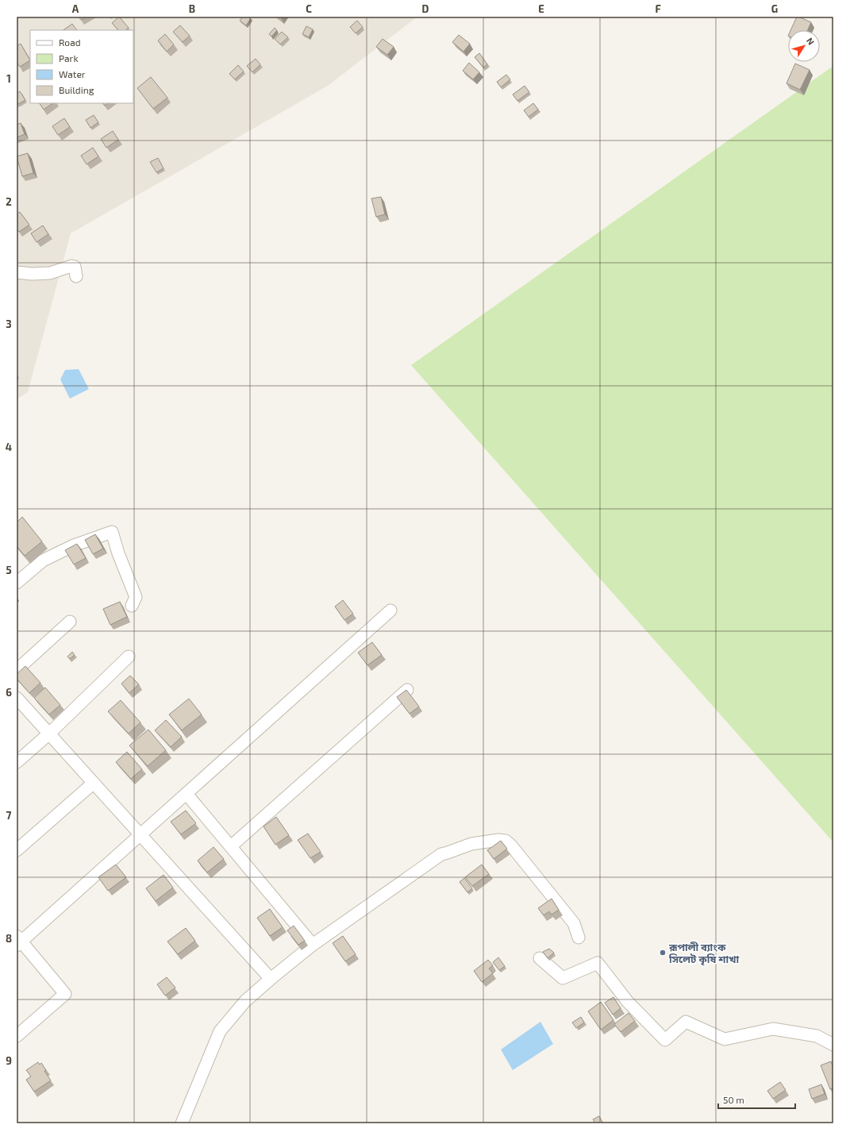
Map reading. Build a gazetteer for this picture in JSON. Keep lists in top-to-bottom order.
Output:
{
  "places": ["রূপালী ব্যাংক সিলেট কৃষি শাখা"],
  "legend": [
    "Road",
    "Park",
    "Water",
    "Building"
  ],
  "scale_bar": "50 m",
  "north": "top right",
  "grid": {
    "columns": [
      "A",
      "B",
      "C",
      "D",
      "E",
      "F",
      "G"
    ],
    "rows": [
      "1",
      "2",
      "3",
      "4",
      "5",
      "6",
      "7",
      "8",
      "9"
    ]
  }
}
